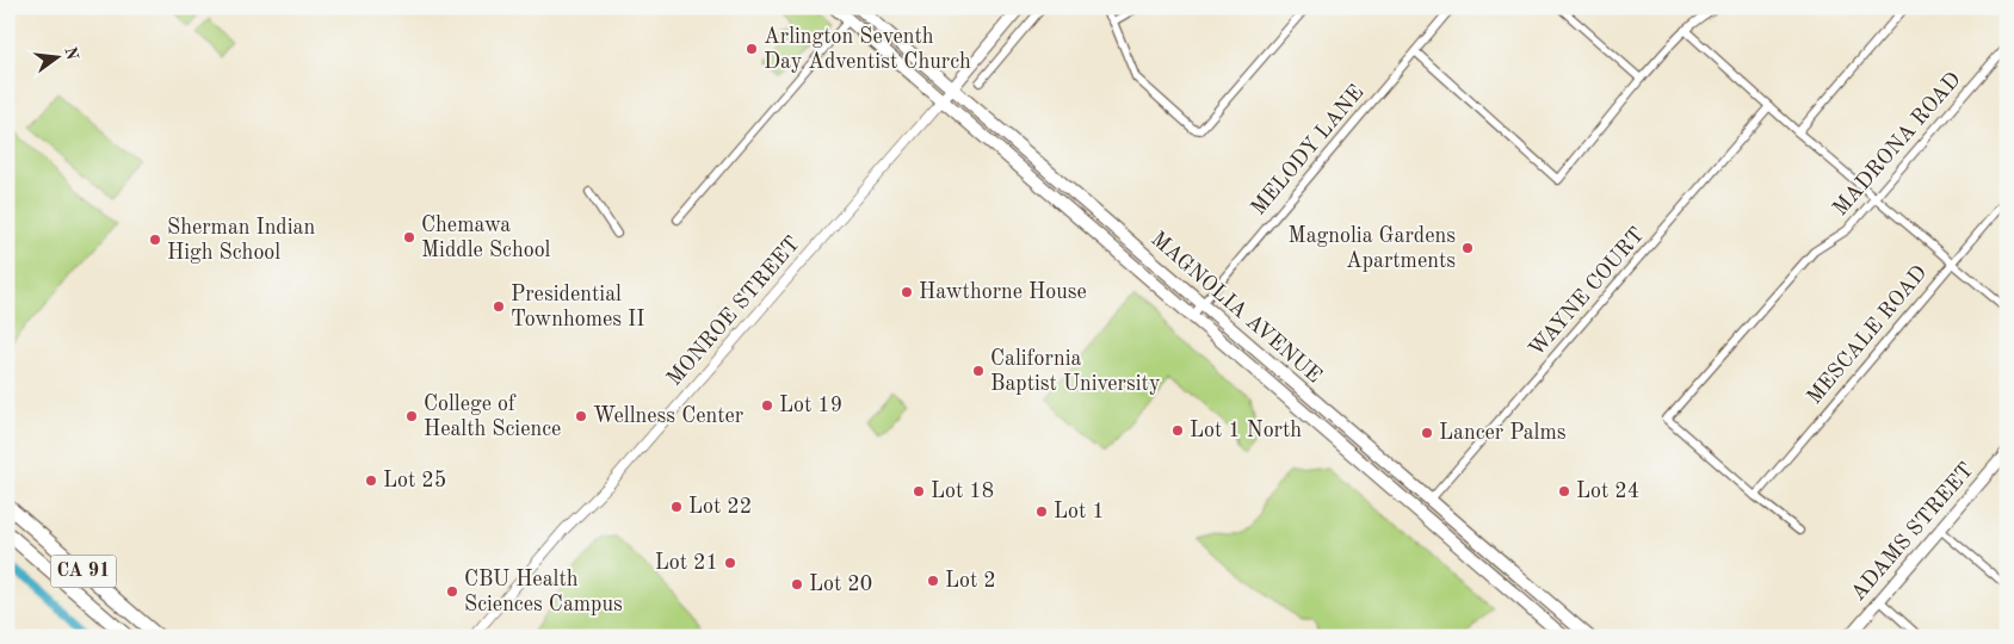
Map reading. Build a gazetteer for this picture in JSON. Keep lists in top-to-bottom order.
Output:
{
  "streets": {
    "highway": ["CA 91"],
    "main road": ["MAGNOLIA AVENUE", "MONROE STREET", "ADAMS STREET"],
    "street": [
      "MADRONA ROAD",
      "MELODY LANE",
      "WAYNE COURT",
      "MESCALE ROAD"
    ]
  },
  "crossings": [
    ["MADRONA ROAD", "MESCALE ROAD"],
    ["MELODY LANE", "MAGNOLIA AVENUE"],
    ["WAYNE COURT", "MAGNOLIA AVENUE"],
    ["MAGNOLIA AVENUE", "MONROE STREET"]
  ],
  "places": [
    "Arlington Seventh Day Adventist Church",
    "Chemawa Middle School",
    "Sherman Indian High School",
    "Magnolia Gardens Apartments",
    "Hawthorne House",
    "Presidential Townhomes II",
    "California Baptist University",
    "Lot 19",
    "College of Health Science",
    "Wellness Center",
    "Lot 1 North",
    "Lancer Palms",
    "Lot 25",
    "Lot 18",
    "Lot 24",
    "Lot 22",
    "Lot 1",
    "Lot 21",
    "Lot 2",
    "Lot 20",
    "CBU Health Sciences Campus"
  ],
  "north": "right"
}
